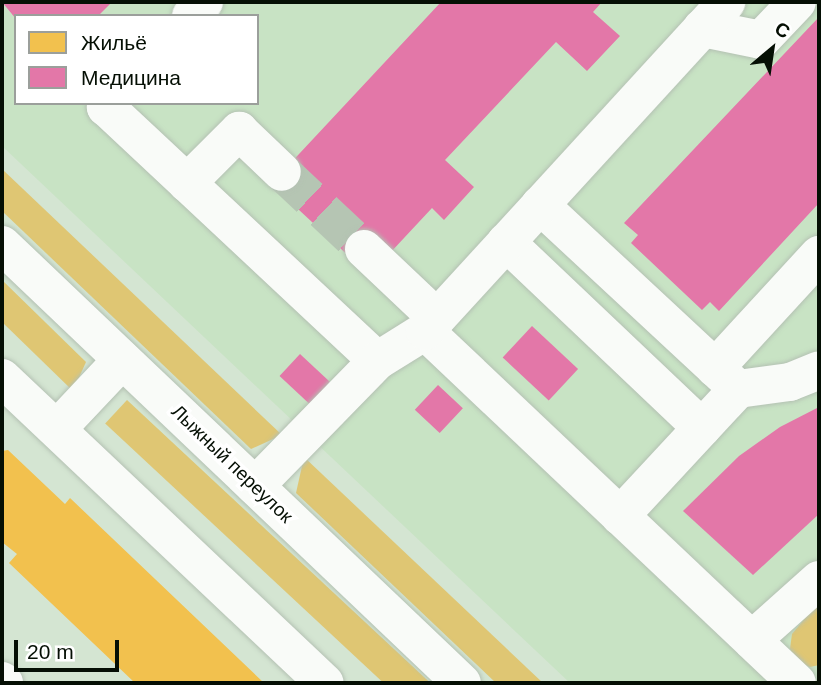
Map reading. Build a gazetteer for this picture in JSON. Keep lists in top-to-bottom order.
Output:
{
  "streets": {
    "street": ["Лыжный переулок"]
  },
  "legend": ["Жильё", "Медицина"],
  "scale_bar": "20 m",
  "north": "top right"
}
